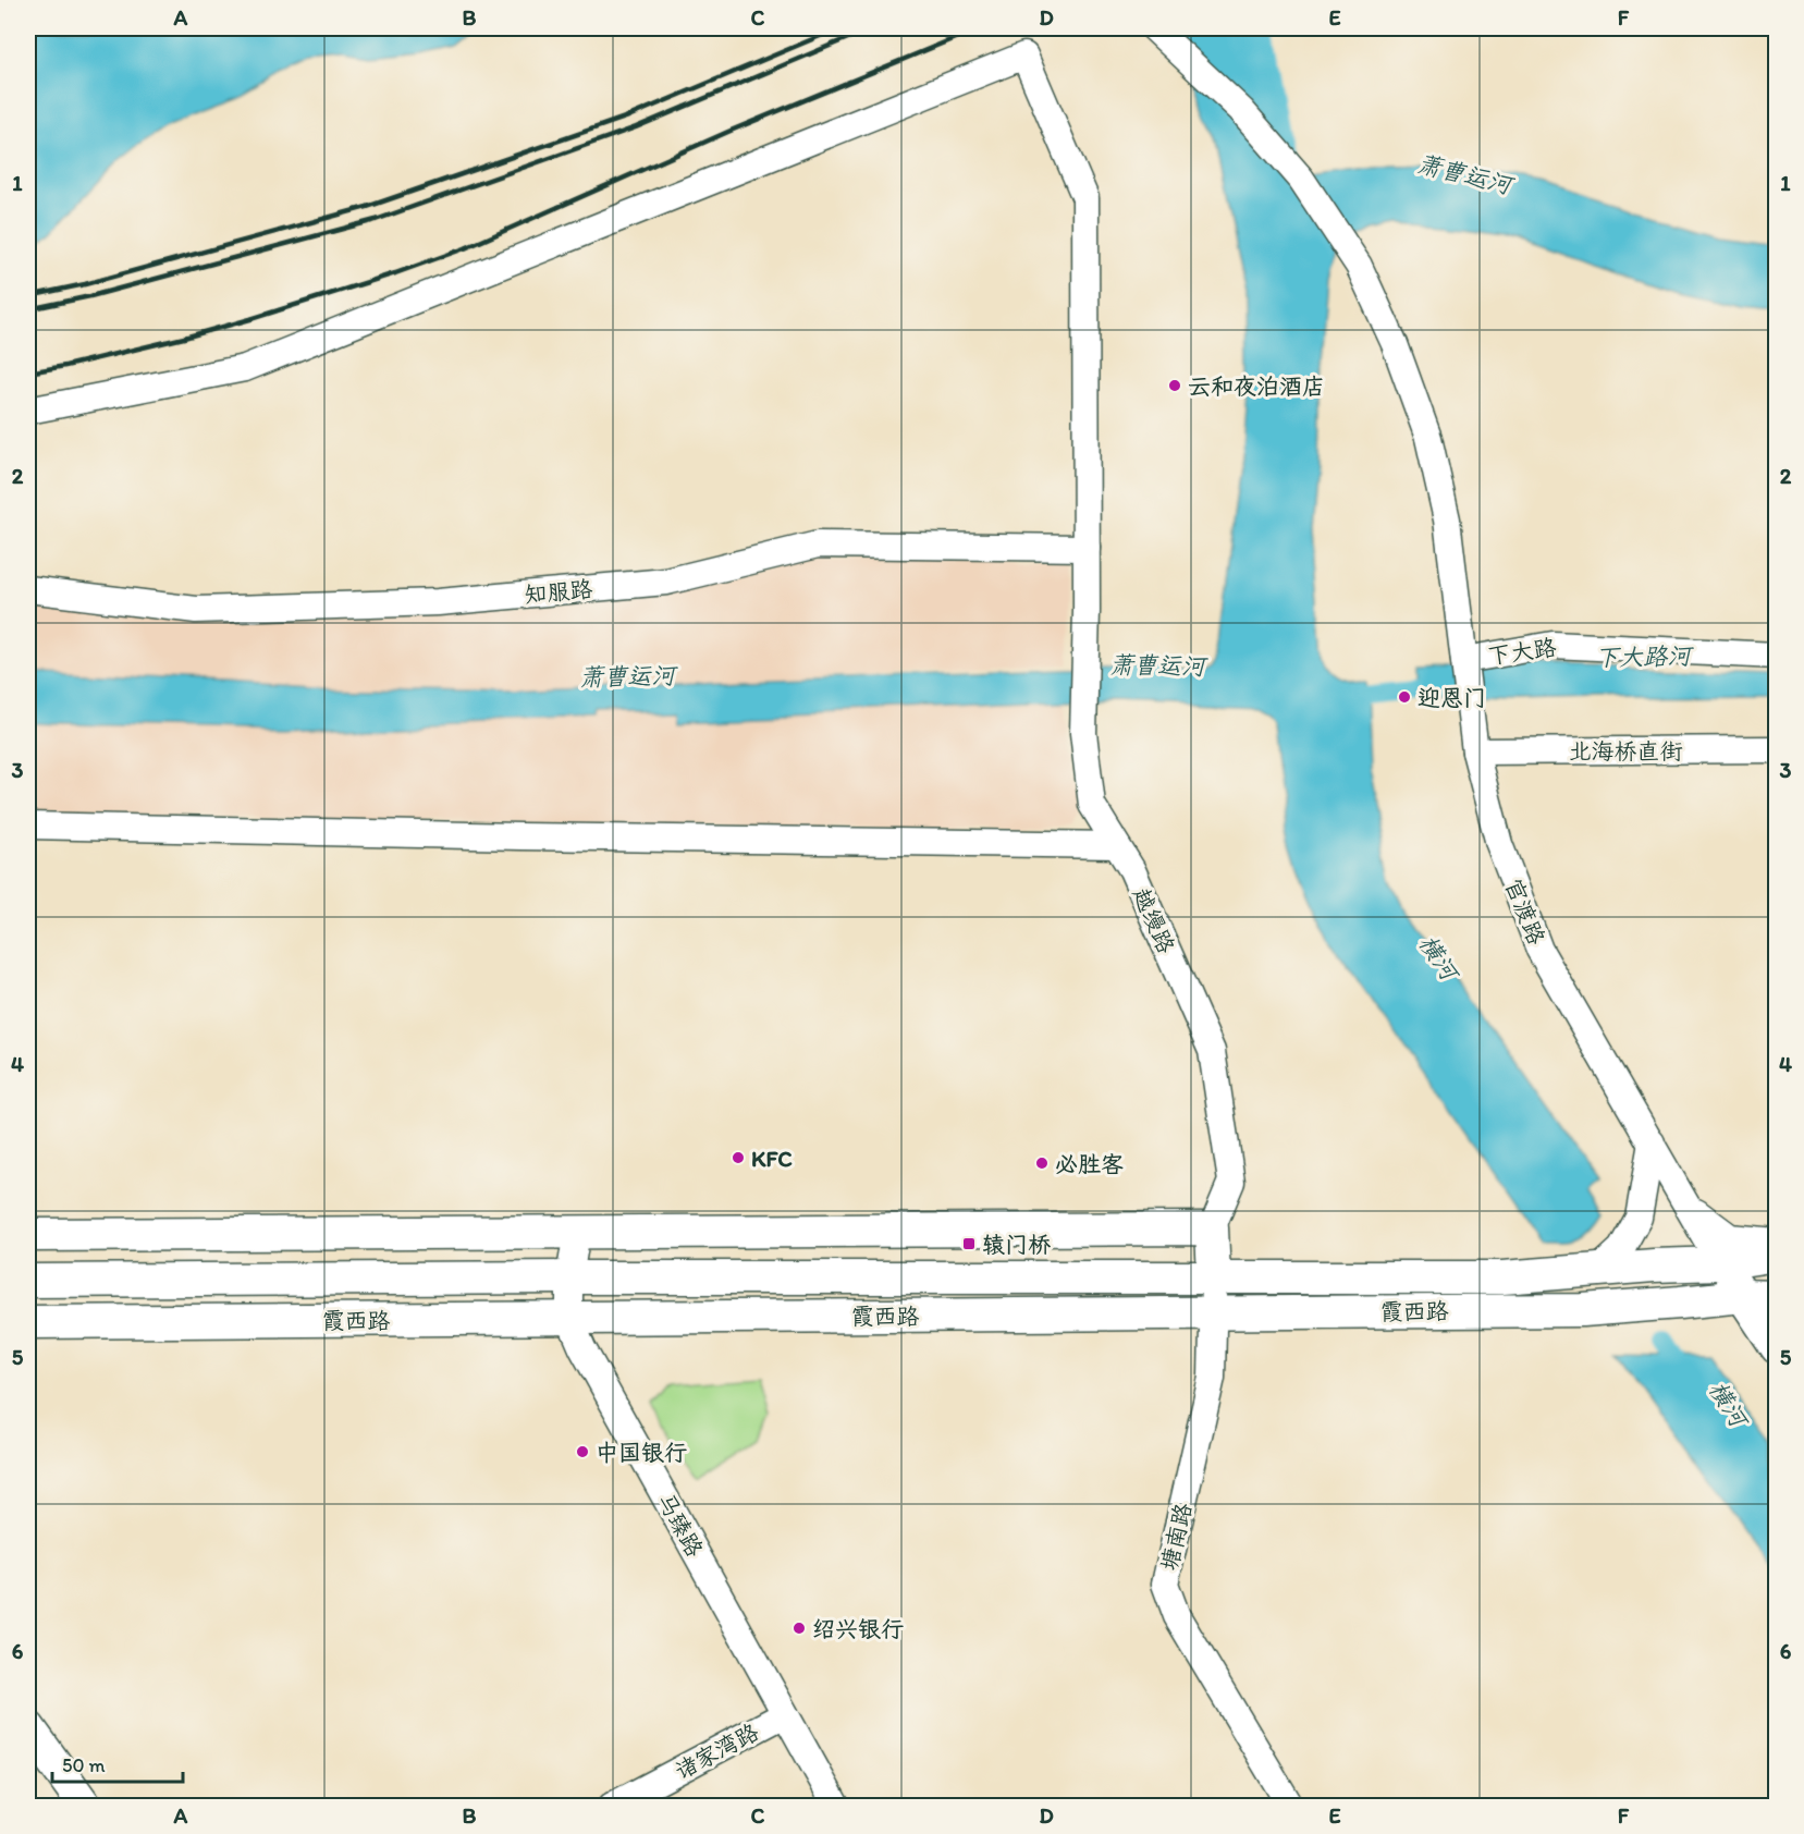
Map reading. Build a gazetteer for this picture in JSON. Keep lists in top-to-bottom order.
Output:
{
  "streets": {
    "main road": ["霞西路"],
    "street": [
      "知服路",
      "下大路",
      "北海桥直街",
      "官渡路",
      "越缦路",
      "马臻路",
      "塘南路",
      "诸家湾路"
    ]
  },
  "crossings": [
    ["知服路", "越缦路"],
    ["下大路", "官渡路"],
    ["北海桥直街", "官渡路"],
    ["官渡路", "霞西路"],
    ["霞西路", "马臻路"],
    ["霞西路", "塘南路"],
    ["马臻路", "诸家湾路"]
  ],
  "water": ["萧曹运河", "下大路河", "横河"],
  "places": {
    "other": [
      "云和夜泊酒店",
      "迎恩门",
      "KFC",
      "必胜客",
      "中国银行",
      "绍兴银行"
    ],
    "transit": ["辕门桥"]
  },
  "scale_bar": "50 m",
  "grid": {
    "columns": [
      "A",
      "B",
      "C",
      "D",
      "E",
      "F"
    ],
    "rows": [
      "1",
      "2",
      "3",
      "4",
      "5",
      "6"
    ]
  }
}
